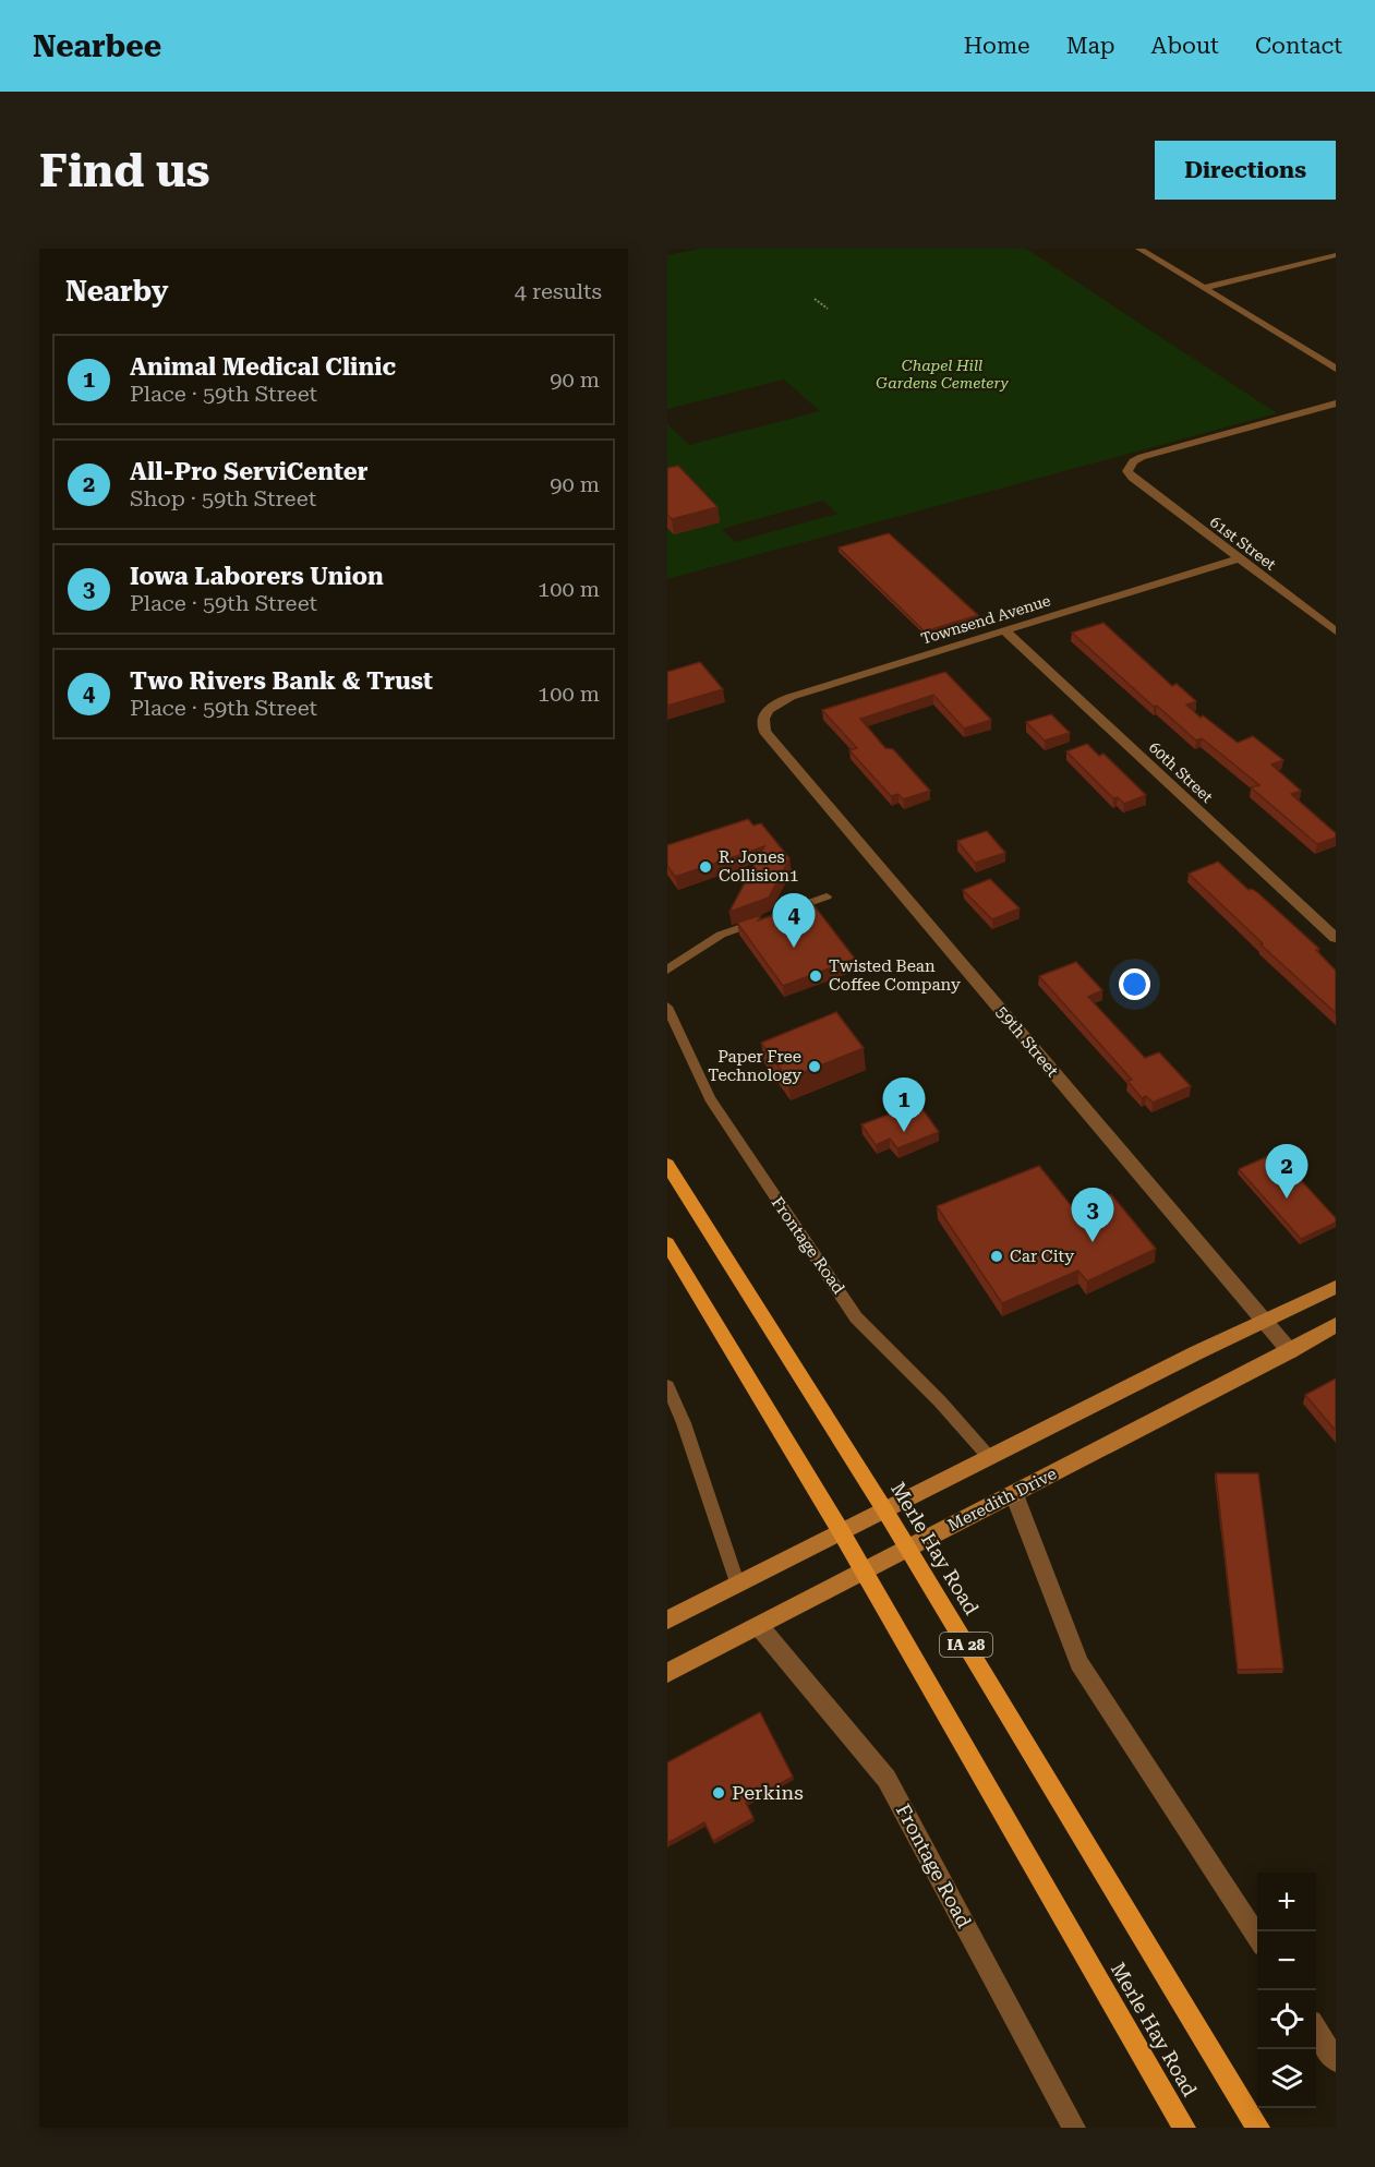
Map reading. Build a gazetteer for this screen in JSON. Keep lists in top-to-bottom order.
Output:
{
  "streets": {
    "main road": ["Meredith Drive", "Merle Hay Road", "IA 28"],
    "street": [
      "61st Street",
      "Townsend Avenue",
      "60th Street",
      "59th Street",
      "Frontage Road"
    ]
  },
  "crossings": [
    ["61st Street", "Townsend Avenue"],
    ["Townsend Avenue", "60th Street"],
    ["Townsend Avenue", "59th Street"],
    ["59th Street", "Meredith Drive"],
    ["Frontage Road", "Meredith Drive"],
    ["Meredith Drive", "Merle Hay Road"]
  ],
  "parks": ["Chapel Hill Gardens Cemetery"],
  "places": [
    "R. Jones Collision1",
    "Twisted Bean Coffee Company",
    "Paper Free Technology",
    "Car City",
    "Perkins"
  ],
  "page": {
    "header": "Nearbee",
    "nav": [
      "Home",
      "Map",
      "About",
      "Contact"
    ],
    "buttons": "Directions",
    "title": "Find us",
    "heading": ["Nearby", "4 results"],
    "list": [
      {
        "mark": "1",
        "name": "Animal Medical Clinic",
        "note": "Place · 59th Street",
        "value": "90 m"
      },
      {
        "mark": "2",
        "name": "All-Pro ServiCenter",
        "note": "Shop · 59th Street",
        "value": "90 m"
      },
      {
        "mark": "3",
        "name": "Iowa Laborers Union",
        "note": "Place · 59th Street",
        "value": "100 m"
      },
      {
        "mark": "4",
        "name": "Two Rivers Bank & Trust",
        "note": "Place · 59th Street",
        "value": "100 m"
      }
    ],
    "pins": [
      "4",
      "1",
      "2",
      "3"
    ],
    "map_buttons": ["+", "−"]
  }
}
